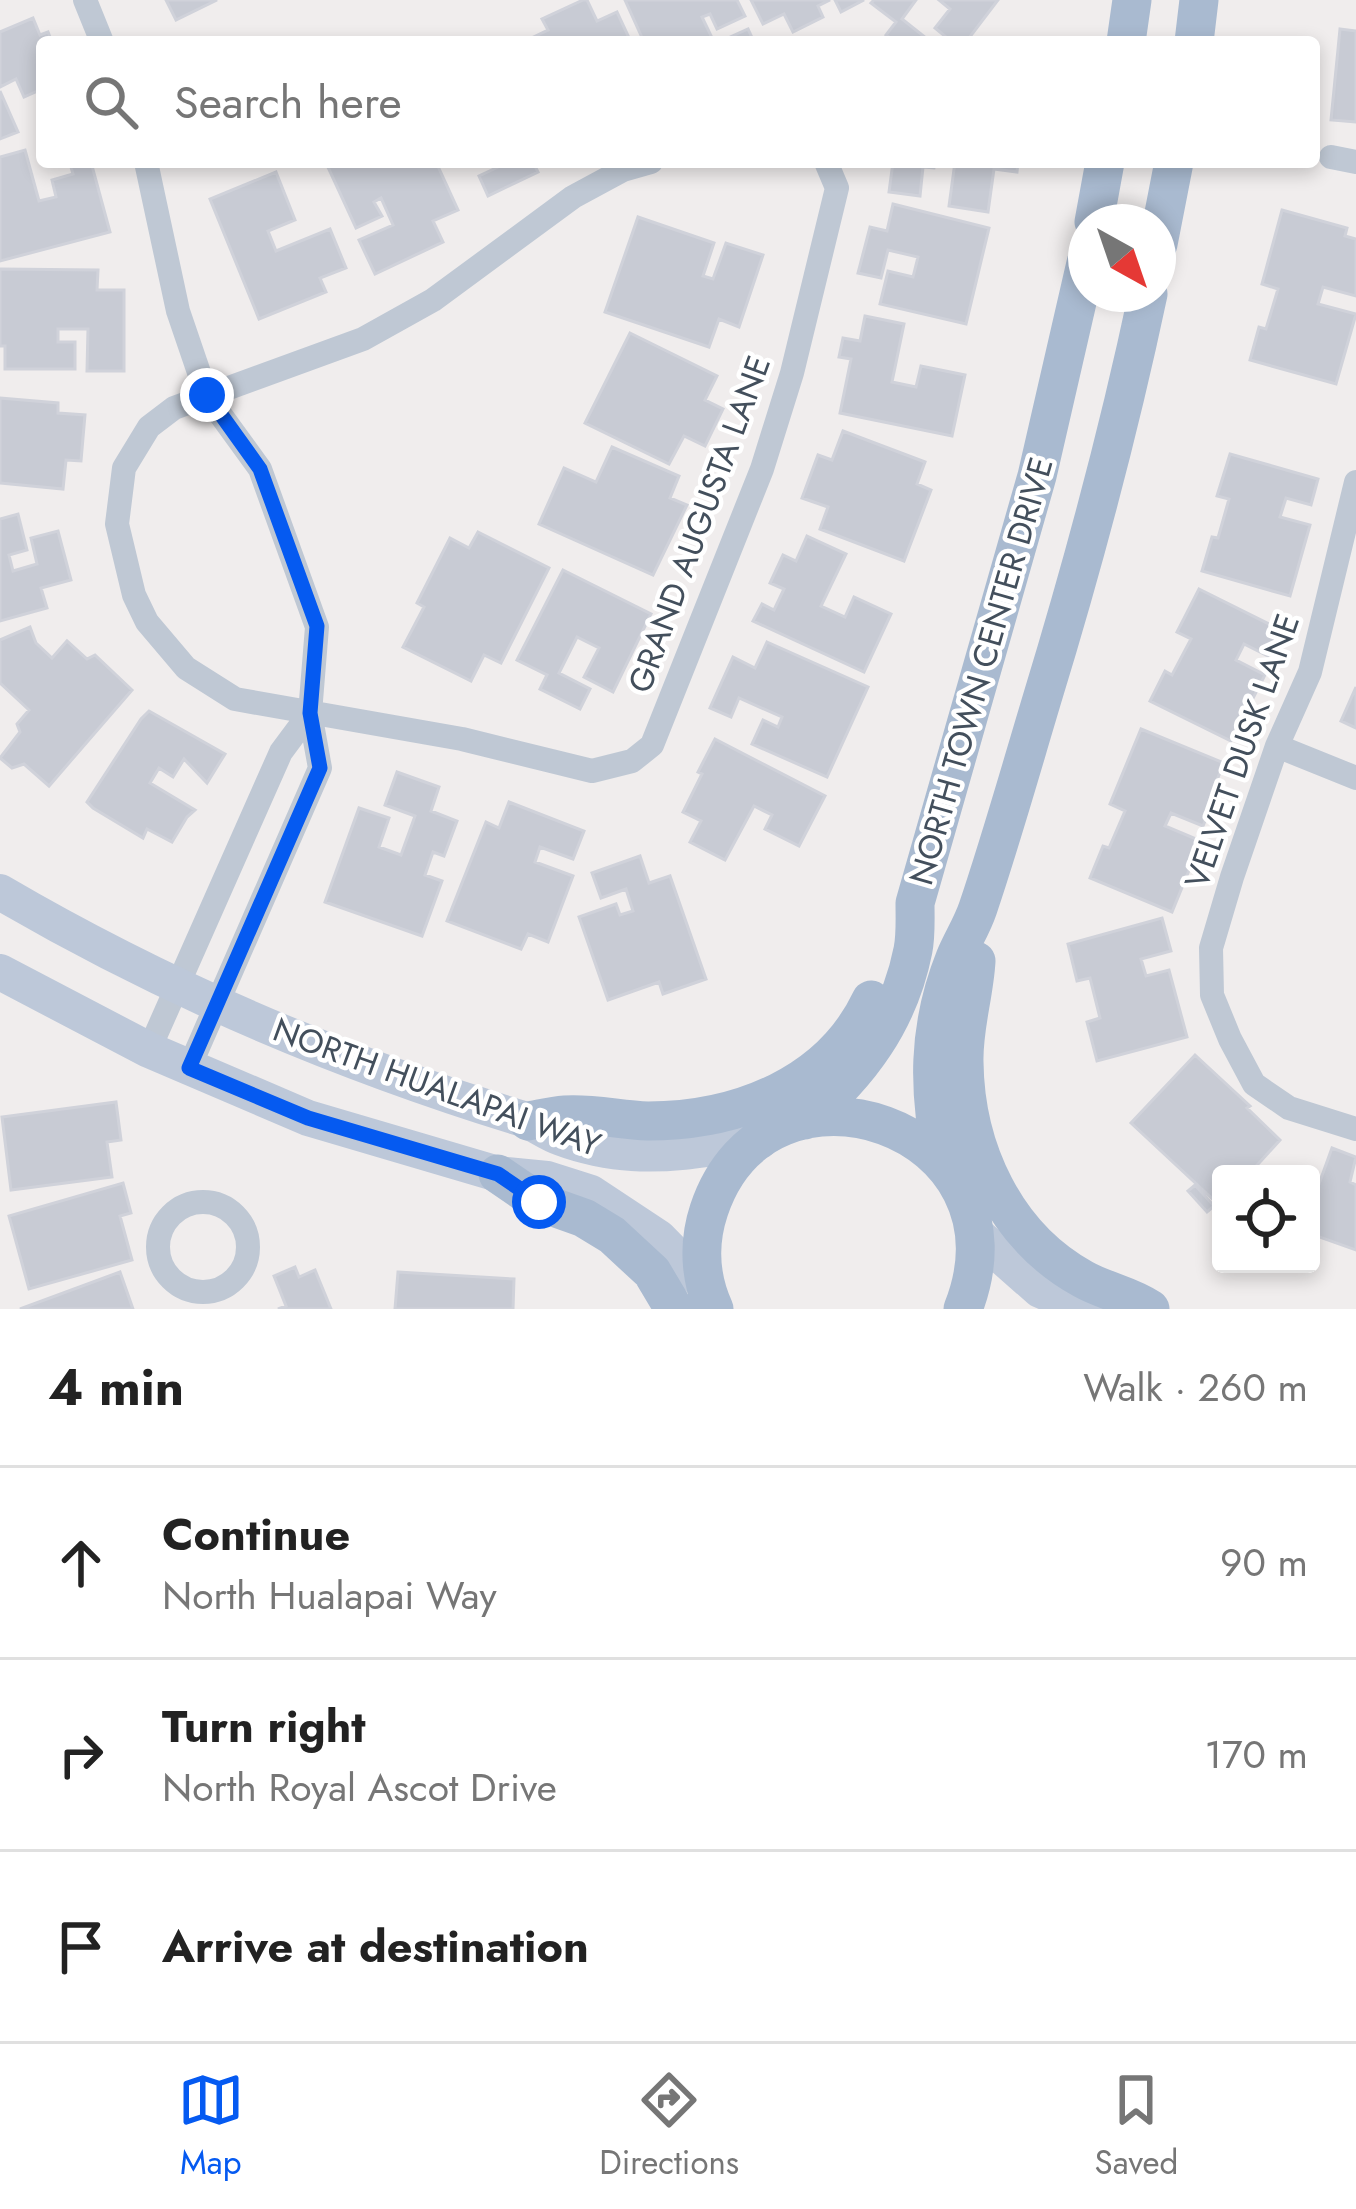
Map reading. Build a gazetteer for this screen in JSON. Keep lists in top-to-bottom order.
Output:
{
  "streets": {
    "main road": ["NORTH TOWN CENTER DRIVE", "NORTH HUALAPAI WAY"],
    "street": ["GRAND AUGUSTA LANE", "VELVET DUSK LANE"]
  },
  "north": "bottom right",
  "page": {
    "search": "Search here",
    "heading": ["4 min", "Walk · 260 m"],
    "list": [
      ["Continue", "North Hualapai Way", "90 m"],
      ["Turn right", "North Royal Ascot Drive", "170 m"],
      "Arrive at destination"
    ],
    "nav": ["Map", "Directions", "Saved"]
  }
}
